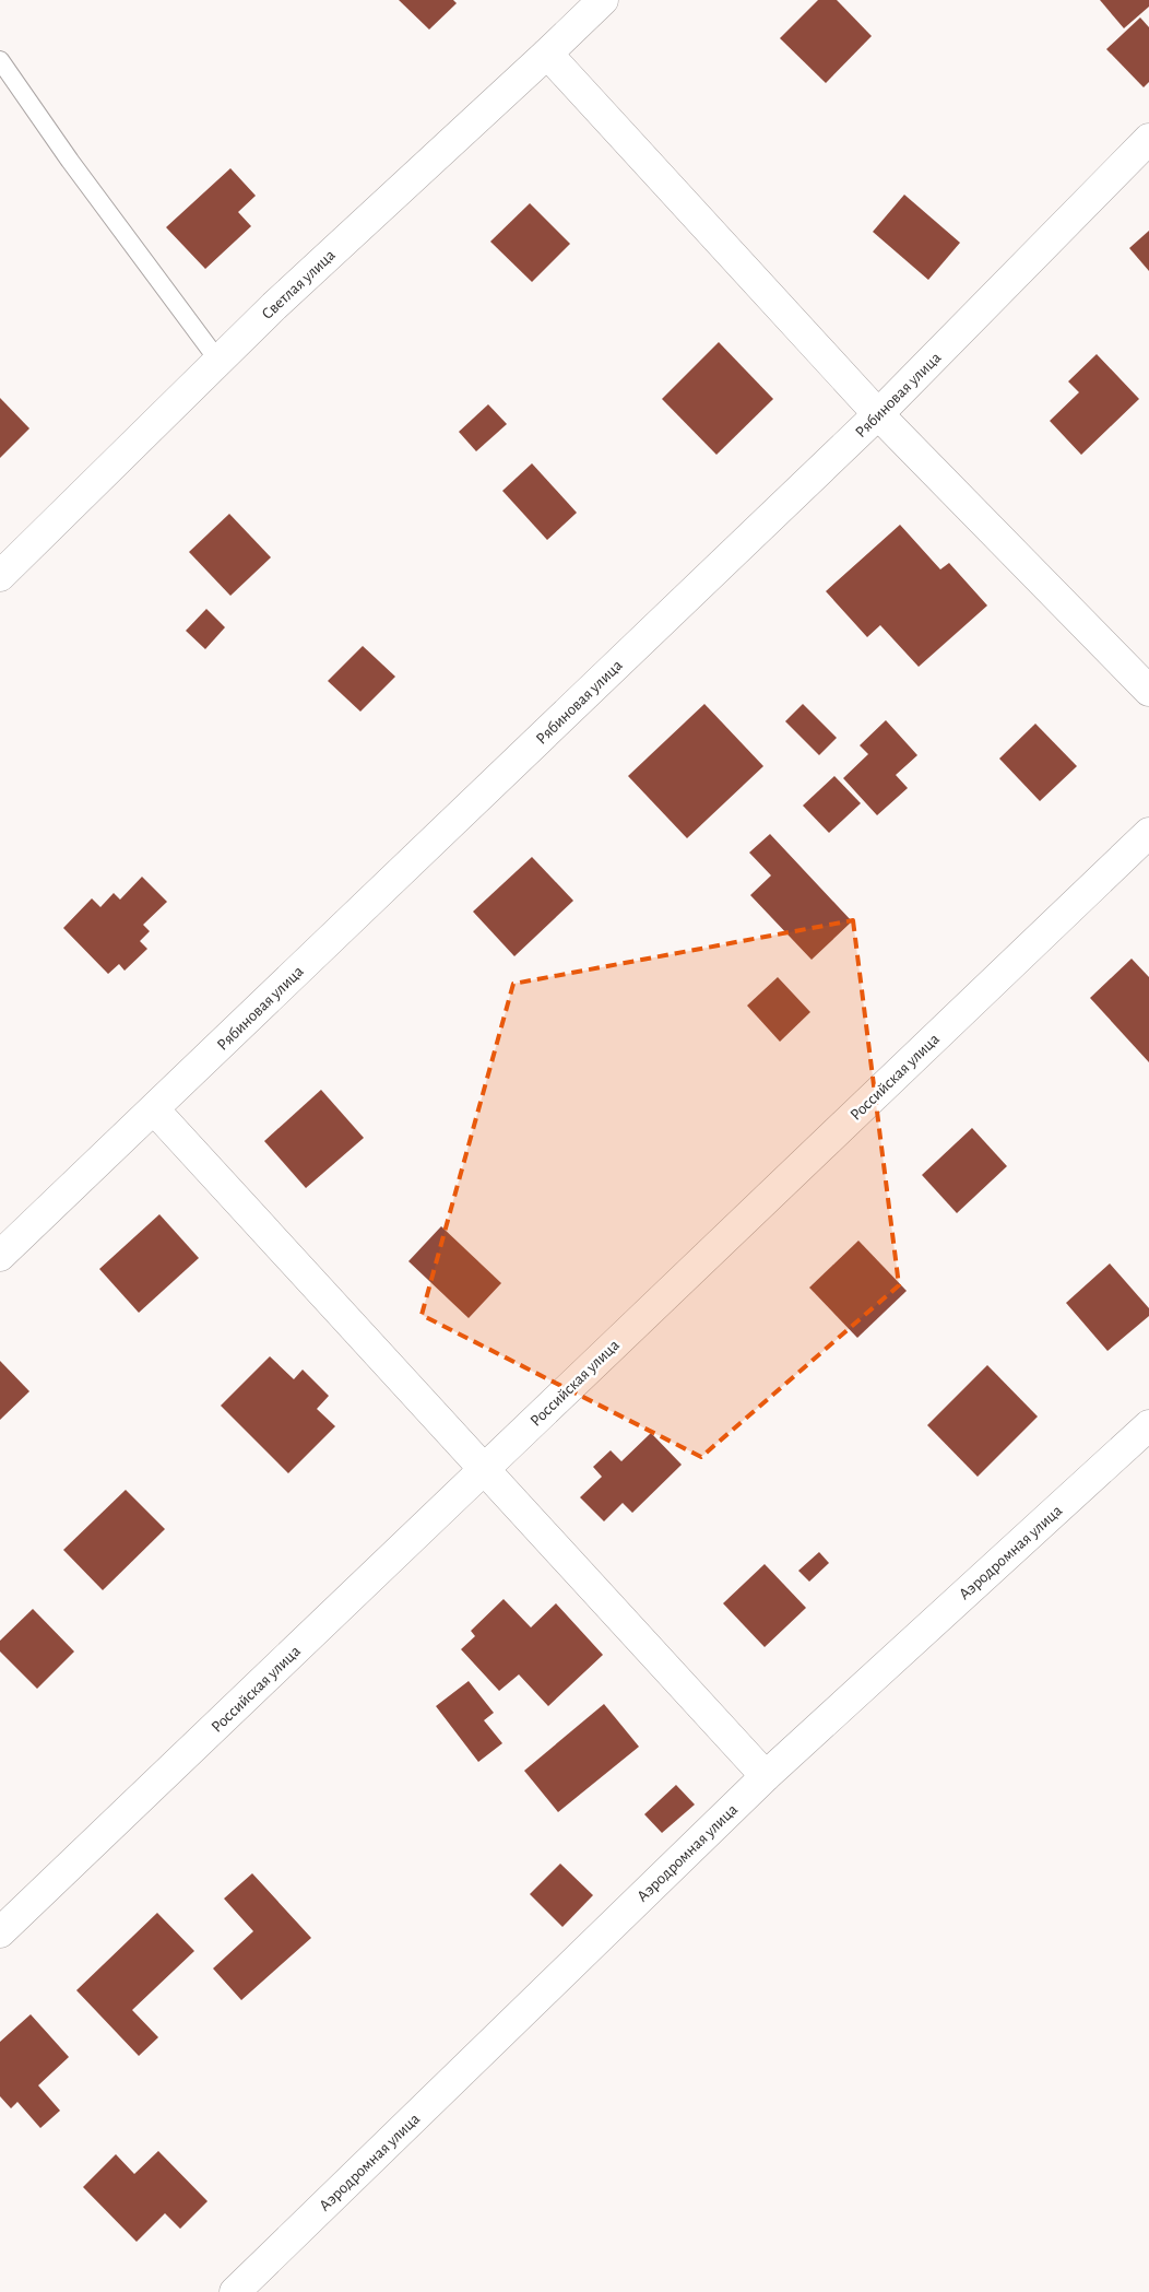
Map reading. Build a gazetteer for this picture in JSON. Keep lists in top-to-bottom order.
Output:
{
  "streets": {
    "street": [
      "Светлая улица",
      "Рябиновая улица",
      "Российская улица",
      "Аэродромная улица"
    ]
  }
}
